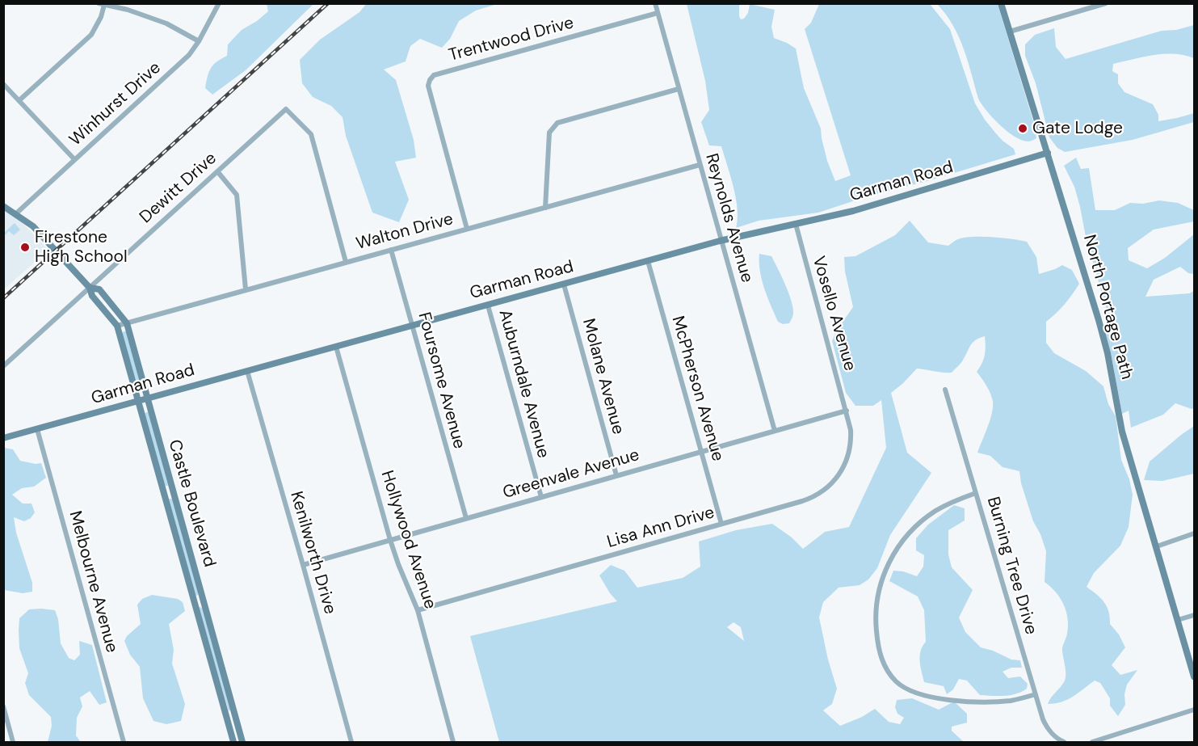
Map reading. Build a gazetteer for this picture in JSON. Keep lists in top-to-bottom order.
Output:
{
  "streets": {
    "street": [
      "Trentwood Drive",
      "Winhurst Drive",
      "Garman Road",
      "Dewitt Drive",
      "Reynolds Avenue",
      "Walton Drive",
      "North Portage Path",
      "Vosello Avenue",
      "Molane Avenue",
      "Foursome Avenue",
      "Auburndale Avenue",
      "McPherson Avenue",
      "Greenvale Avenue",
      "Castle Boulevard",
      "Lisa Ann Drive",
      "Hollywood Avenue",
      "Kenilworth Drive",
      "Burning Tree Drive",
      "Melbourne Avenue"
    ]
  },
  "crossings": [
    ["Trentwood Drive", "Reynolds Avenue"],
    ["Trentwood Drive", "Walton Drive"],
    ["Winhurst Drive", "Castle Boulevard"],
    ["Garman Road", "Reynolds Avenue"],
    ["Garman Road", "North Portage Path"],
    ["Garman Road", "Vosello Avenue"],
    ["Garman Road", "Molane Avenue"],
    ["Garman Road", "Foursome Avenue"],
    ["Garman Road", "Auburndale Avenue"],
    ["Garman Road", "McPherson Avenue"],
    ["Garman Road", "Castle Boulevard"],
    ["Garman Road", "Hollywood Avenue"],
    ["Garman Road", "Kenilworth Drive"],
    ["Garman Road", "Melbourne Avenue"],
    ["Dewitt Drive", "Walton Drive"],
    ["Dewitt Drive", "Castle Boulevard"],
    ["Reynolds Avenue", "Walton Drive"],
    ["Reynolds Avenue", "Greenvale Avenue"],
    ["Walton Drive", "Foursome Avenue"],
    ["Walton Drive", "Castle Boulevard"],
    ["Vosello Avenue", "Greenvale Avenue"],
    ["Vosello Avenue", "Lisa Ann Drive"],
    ["Molane Avenue", "Greenvale Avenue"],
    ["Foursome Avenue", "Greenvale Avenue"],
    ["Auburndale Avenue", "Greenvale Avenue"],
    ["McPherson Avenue", "Greenvale Avenue"],
    ["McPherson Avenue", "Lisa Ann Drive"],
    ["Greenvale Avenue", "Lisa Ann Drive"],
    ["Greenvale Avenue", "Hollywood Avenue"],
    ["Greenvale Avenue", "Kenilworth Drive"],
    ["Lisa Ann Drive", "Hollywood Avenue"]
  ],
  "places": ["Gate Lodge", "Firestone High School"]
}
